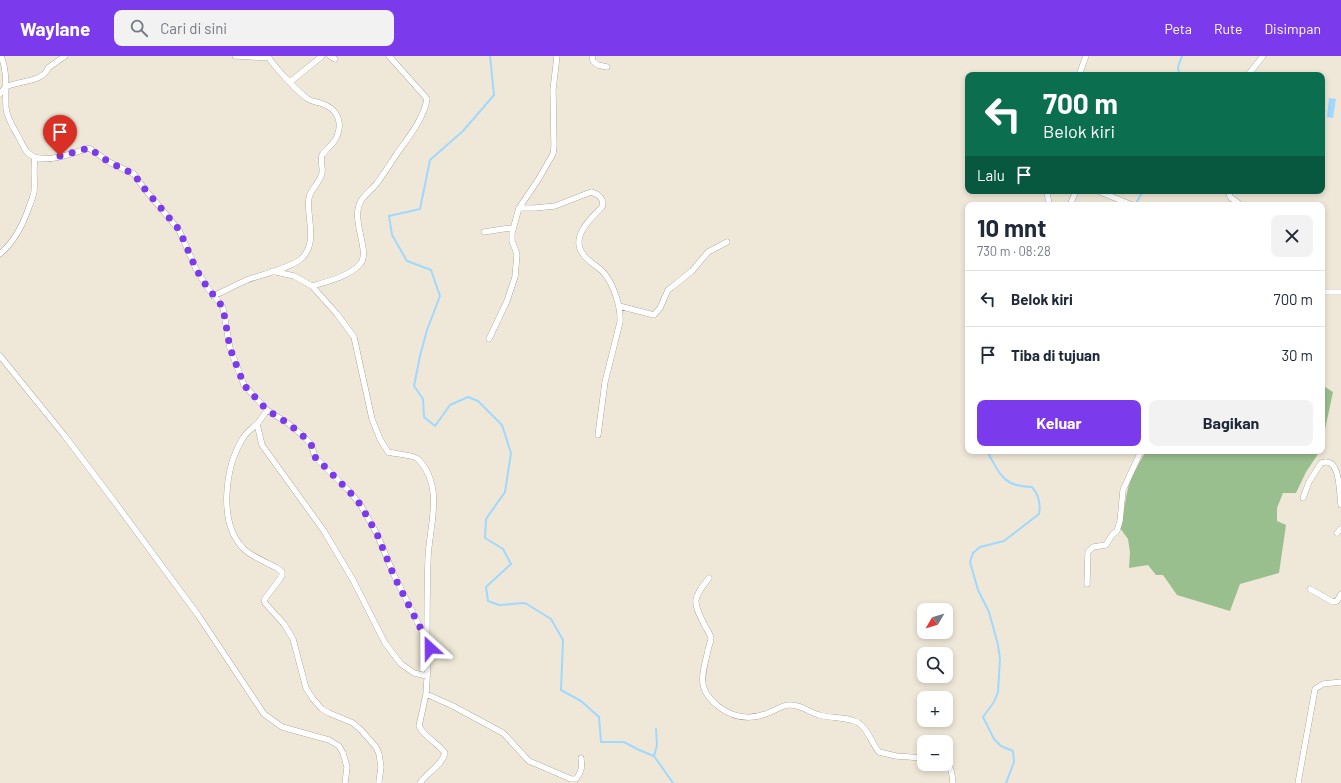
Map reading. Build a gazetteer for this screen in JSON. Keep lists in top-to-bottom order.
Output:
{
  "north": "bottom left",
  "page": {
    "header": "Waylane",
    "search": "Cari di sini",
    "nav": ["Peta", "Rute", "Disimpan"],
    "turn": ["700 m", "Belok kiri"],
    "then": "Lalu",
    "heading": ["10 mnt", "730 m · 08:28"],
    "list": [
      {
        "name": "Belok kiri",
        "value": "700 m"
      },
      {
        "name": "Tiba di tujuan",
        "value": "30 m"
      }
    ],
    "buttons": ["Keluar", "Bagikan"],
    "map_buttons": ["+", "−"]
  }
}
